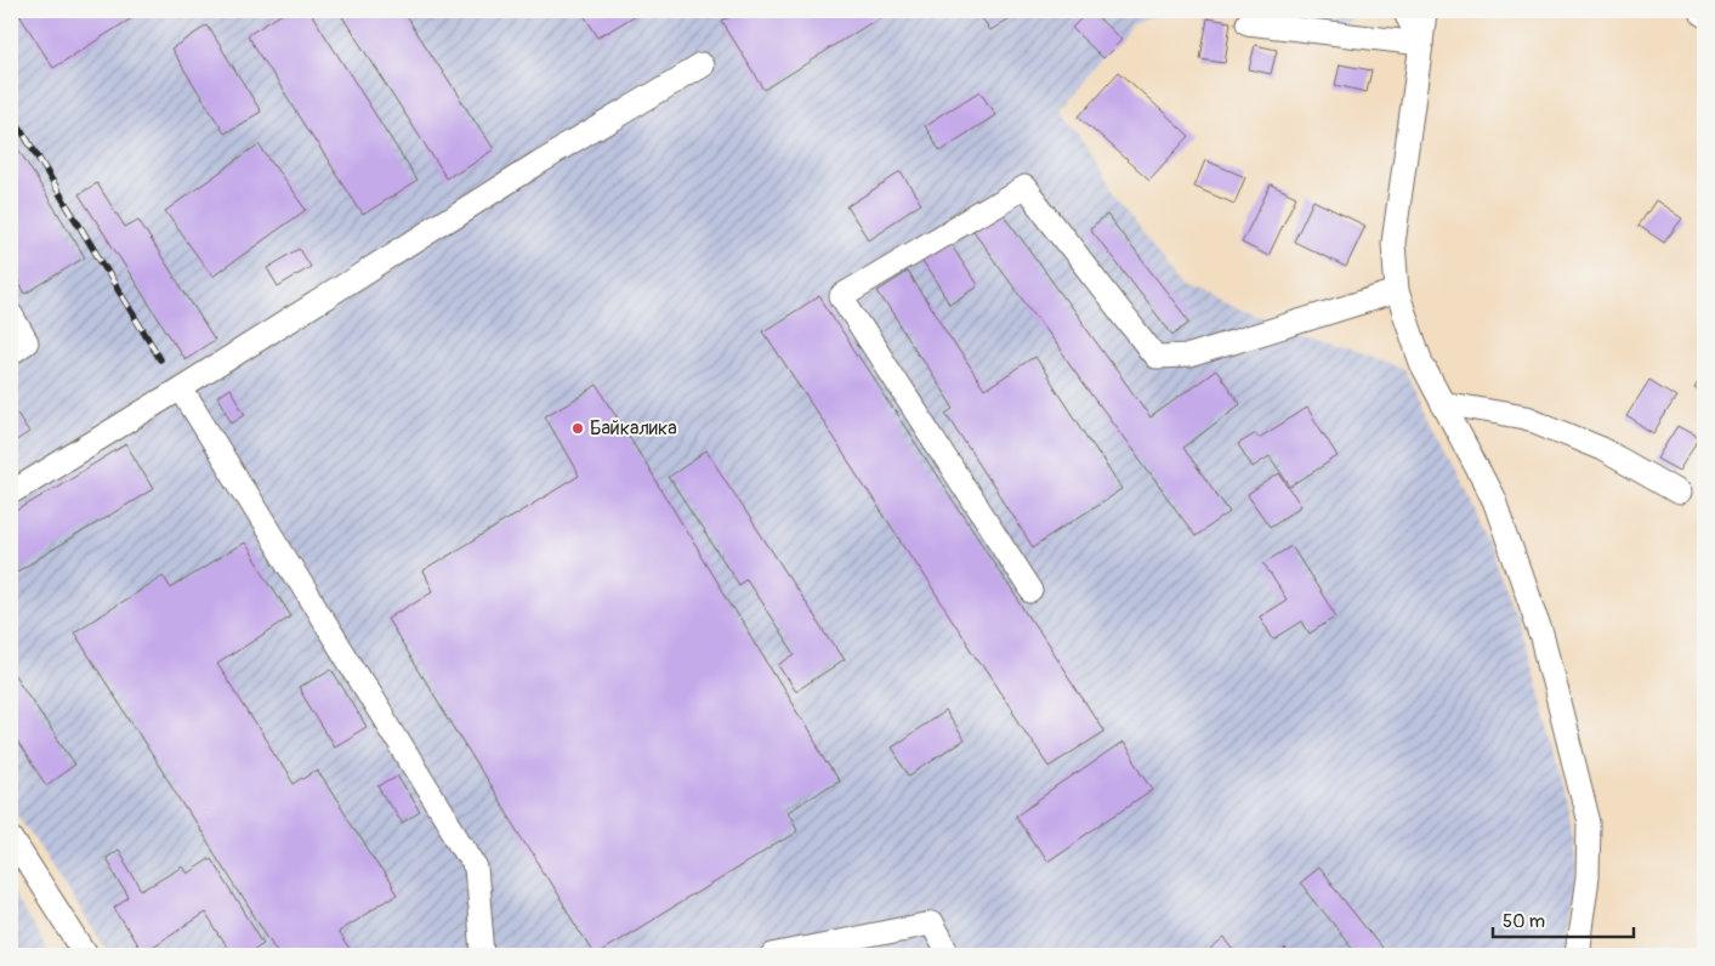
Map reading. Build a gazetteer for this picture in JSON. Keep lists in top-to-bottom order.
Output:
{
  "places": ["Байкалика"],
  "scale_bar": "50 m"
}
